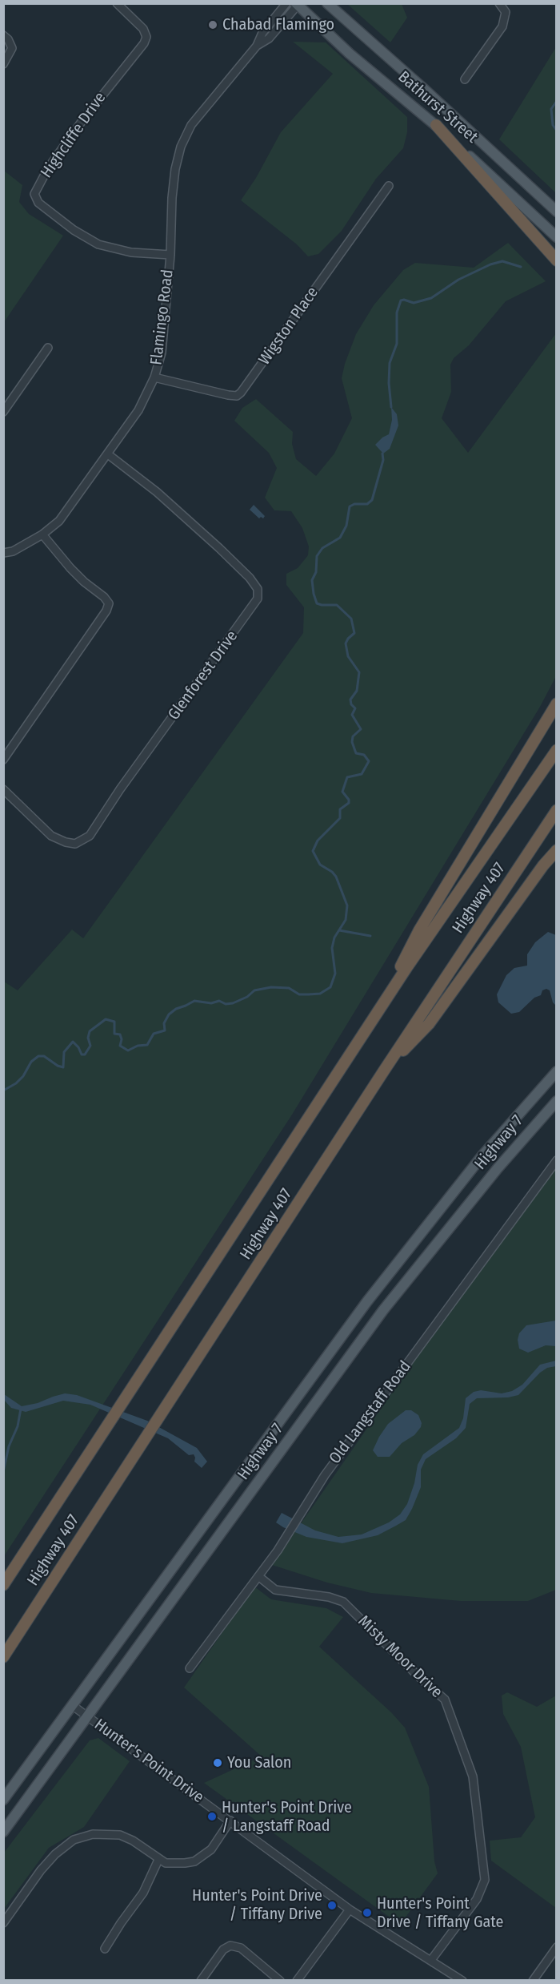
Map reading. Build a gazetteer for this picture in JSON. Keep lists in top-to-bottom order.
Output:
{
  "streets": {
    "highway": ["Highway 407"],
    "main road": ["Bathurst Street", "Highway 7"],
    "street": [
      "Highcliffe Drive",
      "Flamingo Road",
      "Wigston Place",
      "Glenforest Drive",
      "Old Langstaff Road",
      "Misty Moor Drive",
      "Hunter's Point Drive"
    ]
  },
  "crossings": [
    ["Bathurst Street", "Flamingo Road"],
    ["Highcliffe Drive", "Flamingo Road"],
    ["Flamingo Road", "Wigston Place"],
    ["Flamingo Road", "Glenforest Drive"],
    ["Highway 7", "Hunter's Point Drive"],
    ["Old Langstaff Road", "Misty Moor Drive"],
    ["Misty Moor Drive", "Hunter's Point Drive"]
  ],
  "places": [
    "Chabad Flamingo",
    "You Salon",
    "Hunter's Point Drive / Langstaff Road",
    "Hunter's Point Drive / Tiffany Drive",
    "Hunter's Point Drive / Tiffany Gate"
  ]
}
